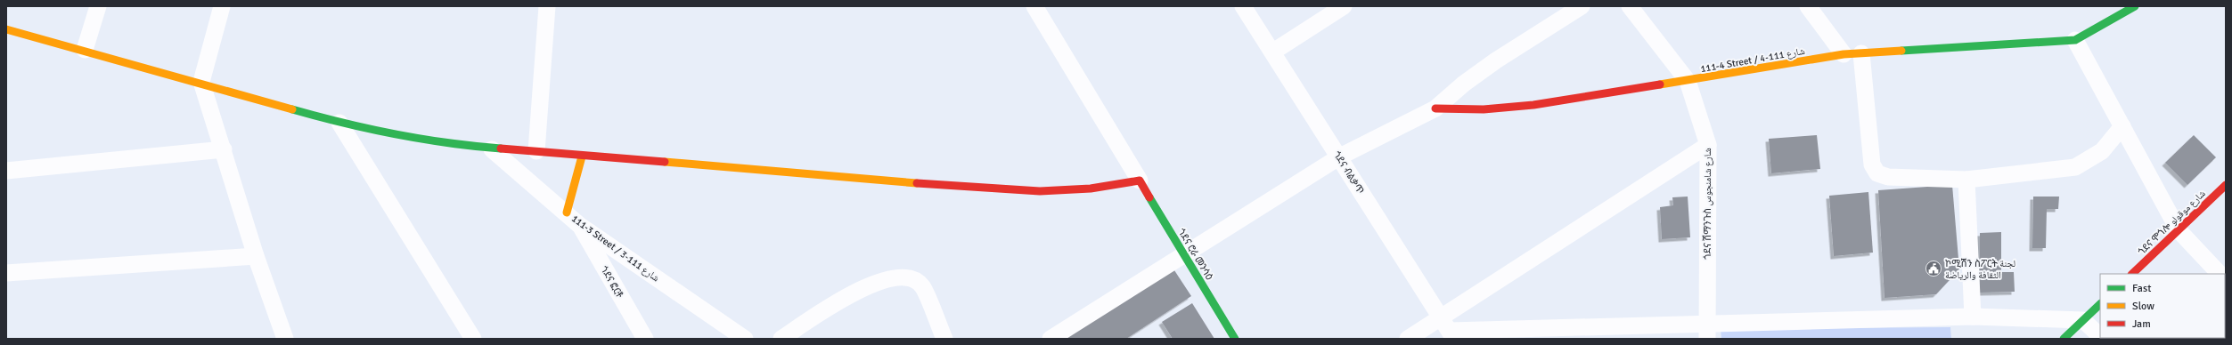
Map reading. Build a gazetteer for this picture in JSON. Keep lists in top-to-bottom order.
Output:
{
  "streets": {
    "main road": ["111-4 Street / شارع 111-4", "ጎደና ሞጎሎ شارع موقولو", "ጎደና ሮራ መንሳዕ"],
    "street": [
      "ጎደና ብልቃጥ",
      "ጎደና ሽማንጉስ شارع شامنجوس",
      "111-3 Street / شارع 111-3",
      "ጎደና ፎርቶ"
    ]
  },
  "crossings": [
    ["111-4 Street / شارع 111-4", "ጎደና ሽማንጉስ شارع شامنجوس"],
    ["111-3 Street / شارع 111-3", "ጎደና ፎርቶ"]
  ],
  "places": {
    "public building": ["ኮሚሽን ስፖርት لجنة الثقافة والرياضة"]
  },
  "legend": ["Fast", "Slow", "Jam"]
}
